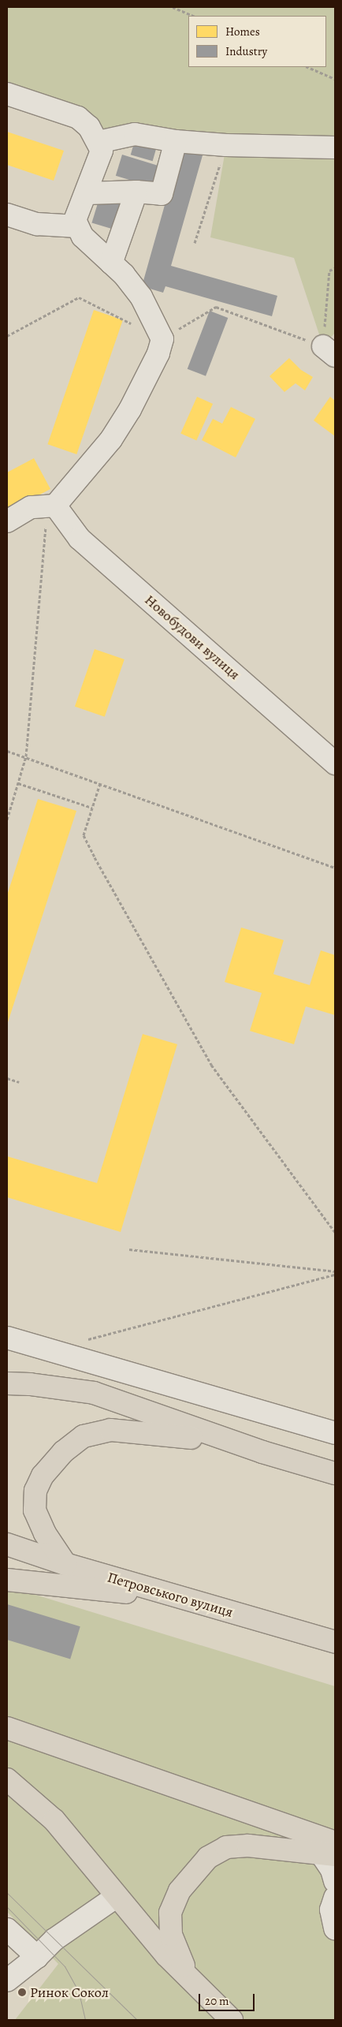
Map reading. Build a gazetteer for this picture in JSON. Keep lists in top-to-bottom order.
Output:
{
  "streets": {
    "main road": ["Петровського вулиця"],
    "street": ["Новобудови вулиця"]
  },
  "places": ["Ринок Сокол"],
  "legend": ["Homes", "Industry"],
  "scale_bar": "20 m"
}
